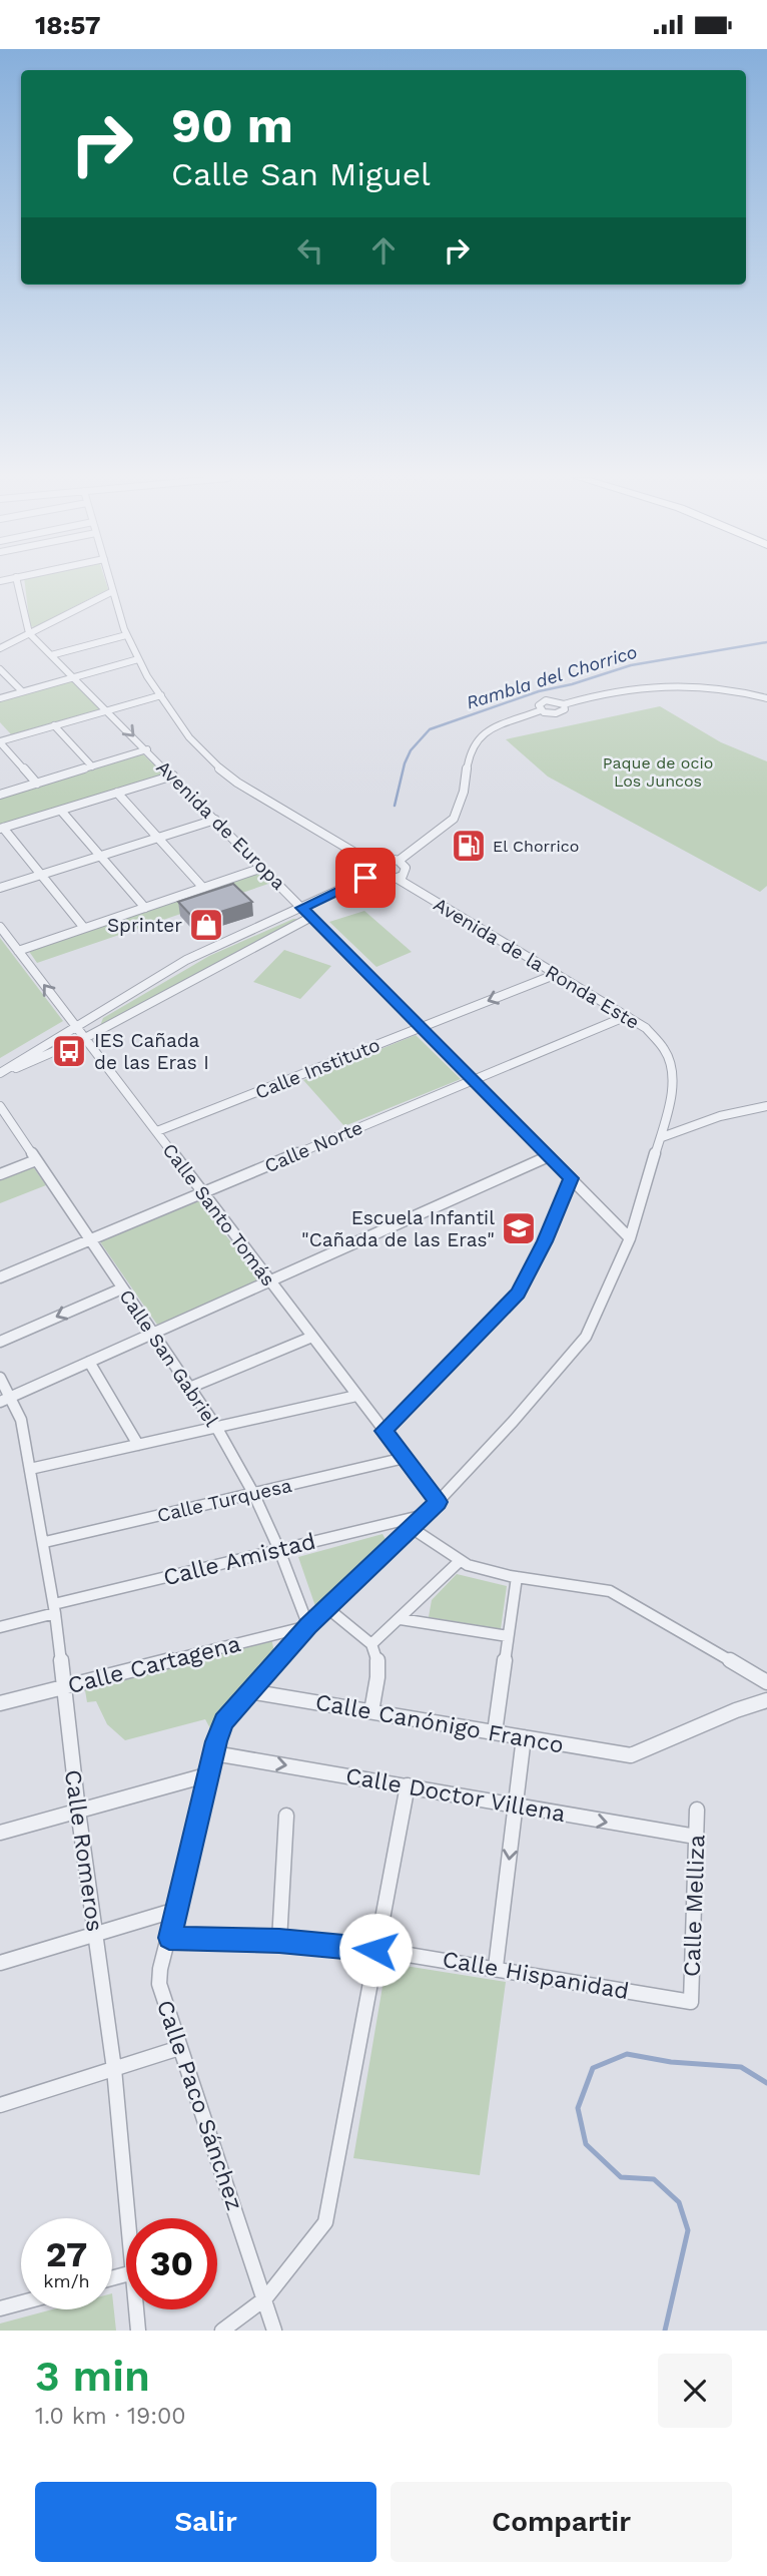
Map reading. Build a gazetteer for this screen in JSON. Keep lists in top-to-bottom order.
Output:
{
  "streets": {
    "street": [
      "Avenida de Europa",
      "Avenida de la Ronda Este",
      "Calle Instituto",
      "Calle Norte",
      "Calle Santo Tomás",
      "Calle San Gabriel",
      "Calle Turquesa",
      "Calle Amistad",
      "Calle Cartagena",
      "Calle Canónigo Franco",
      "Calle Doctor Villena",
      "Calle Romeros",
      "Calle Melliza",
      "Calle Hispanidad",
      "Calle Paco Sánchez"
    ]
  },
  "crossings": [
    ["Avenida de Europa", "Avenida de la Ronda Este"],
    ["Avenida de Europa", "Calle Instituto"],
    ["Avenida de Europa", "Calle Norte"],
    ["Avenida de la Ronda Este", "Calle Instituto"],
    ["Avenida de la Ronda Este", "Calle Norte"],
    ["Avenida de la Ronda Este", "Calle Santo Tomás"],
    ["Avenida de la Ronda Este", "Calle Amistad"],
    ["Avenida de la Ronda Este", "Calle Paco Sánchez"],
    ["Calle Instituto", "Calle Santo Tomás"],
    ["Calle Norte", "Calle Santo Tomás"],
    ["Calle Norte", "Calle San Gabriel"],
    ["Calle Santo Tomás", "Calle Turquesa"],
    ["Calle San Gabriel", "Calle Turquesa"],
    ["Calle San Gabriel", "Calle Amistad"],
    ["Calle San Gabriel", "Calle Cartagena"],
    ["Calle San Gabriel", "Calle Paco Sánchez"],
    ["Calle Turquesa", "Calle Romeros"],
    ["Calle Amistad", "Calle Romeros"],
    ["Calle Cartagena", "Calle Romeros"],
    ["Calle Cartagena", "Calle Paco Sánchez"],
    ["Calle Canónigo Franco", "Calle Paco Sánchez"],
    ["Calle Doctor Villena", "Calle Melliza"],
    ["Calle Doctor Villena", "Calle Paco Sánchez"],
    ["Calle Melliza", "Calle Hispanidad"],
    ["Calle Hispanidad", "Calle Paco Sánchez"]
  ],
  "one_way": ["Calle Doctor Villena"],
  "water": ["Rambla del Chorrico"],
  "parks": ["Paque de ocio Los Juncos"],
  "places": {
    "fuel station": ["El Chorrico"],
    "shop": ["Sprinter"],
    "bus stop": ["IES Cañada de las Eras I"],
    "school or university": ["Escuela Infantil \"Cañada de las Eras\""]
  },
  "page": {
    "status": "18:57",
    "turn": ["90 m", "Calle San Miguel"],
    "speed": "27 km/h",
    "limit": "30",
    "heading": ["3 min", "1.0 km · 19:00"],
    "buttons": ["Salir", "Compartir"]
  }
}
